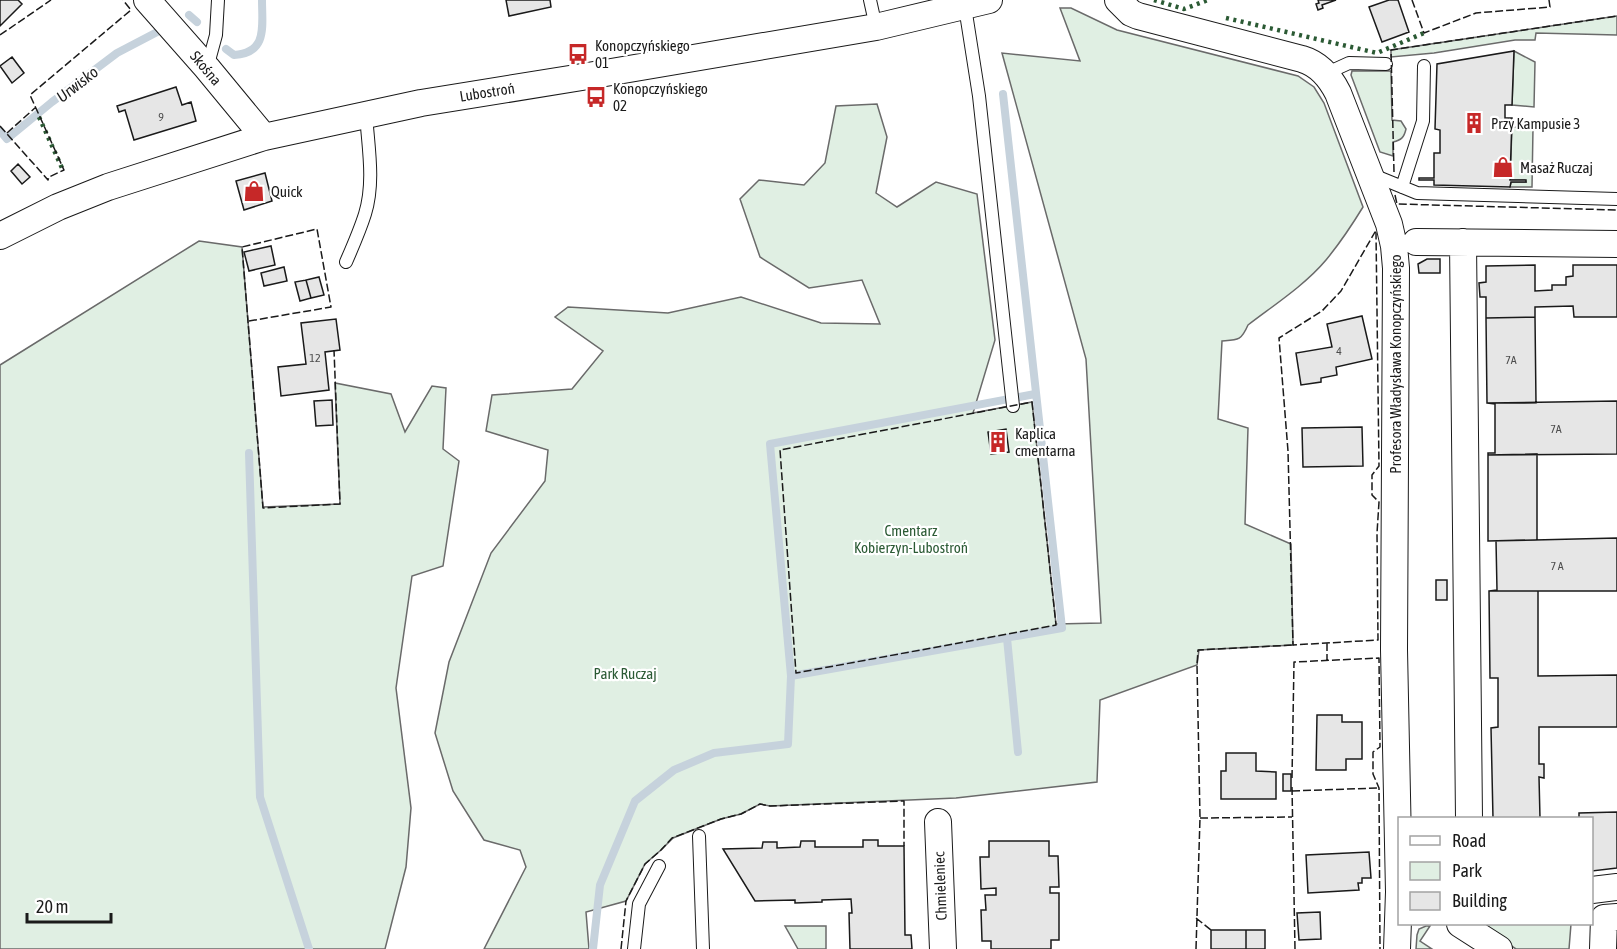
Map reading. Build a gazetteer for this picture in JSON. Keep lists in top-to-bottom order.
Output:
{
  "streets": {
    "street": [
      "Skośna",
      "Lubostroń",
      "Profesora Władysława Konopczyńskiego",
      "Chmieleniec"
    ]
  },
  "crossings": [
    ["Skośna", "Lubostroń"]
  ],
  "water": ["Urwisko"],
  "parks": ["Cmentarz Kobierzyn-Lubostroń", "Park Ruczaj"],
  "places": {
    "bus stop": ["Konopczyńskiego 01", "Konopczyńskiego 02"],
    "building": ["Przy Kampusie 3", "Kaplica cmentarna"],
    "shop": ["Masaż Ruczaj", "Quick"]
  },
  "house_numbers": [
    "9",
    "4",
    "12",
    "7A",
    "7A",
    "7 A"
  ],
  "legend": ["Road", "Park", "Building"],
  "scale_bar": "20 m"
}
